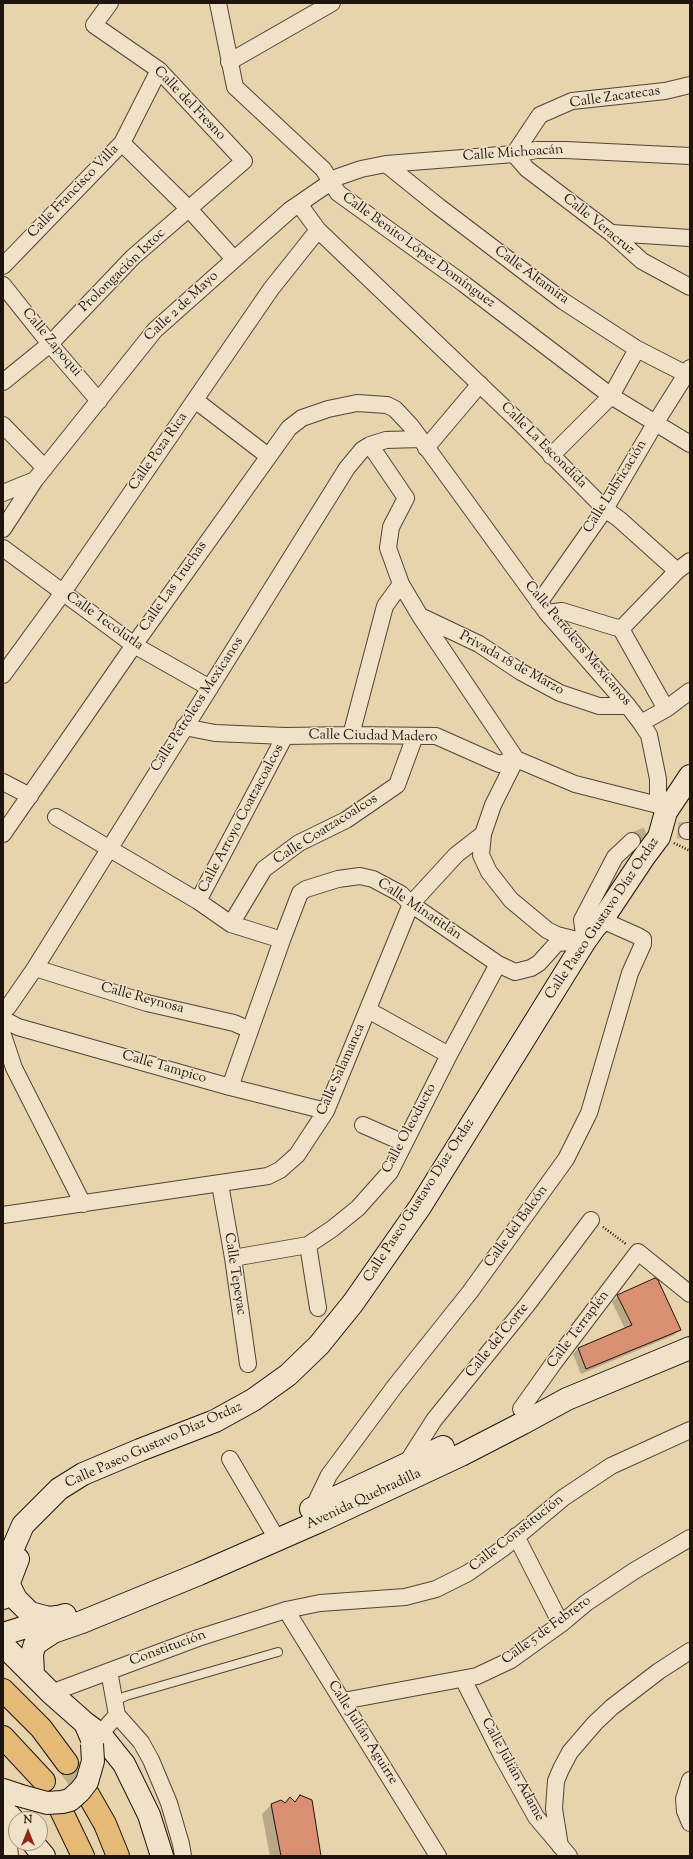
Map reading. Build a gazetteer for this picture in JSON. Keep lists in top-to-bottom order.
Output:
{
  "streets": {
    "street": [
      "Calle Zacatecas",
      "Calle del Fresno",
      "Calle Michoacán",
      "Calle Francisco Villa",
      "Calle Veracruz",
      "Calle Benito López Domínguez",
      "Prolongación Ixtoc",
      "Calle Altamira",
      "Calle 2 de Mayo",
      "Calle Zapoqui",
      "Calle La Escondida",
      "Calle Poza Rica",
      "Calle Lubricación",
      "Calle Las Truchas",
      "Calle Tecolutla",
      "Calle Petróleos Mexicanos",
      "Privada 18 de Marzo",
      "Calle Ciudad Madero",
      "Calle Arroyo Coatzacoalcos",
      "Calle Coatzacoalcos",
      "Calle Minatitlán",
      "Calle Paseo Gustavo Díaz Ordaz",
      "Calle Reynosa",
      "Calle Tampico",
      "Calle Salamanca",
      "Calle Oleoducto",
      "Calle del Balcón",
      "Calle Tepeyac",
      "Calle Terraplén",
      "Calle del Corte",
      "Avenida Quebradilla",
      "Calle Constitución",
      "Calle 5 de Febrero",
      "Constitución",
      "Calle Julián Aguirre",
      "Calle Julián Adame"
    ]
  },
  "crossings": [
    ["Calle Zacatecas", "Calle Michoacán"],
    ["Calle Zacatecas", "Calle Veracruz"],
    ["Calle del Fresno", "Calle Francisco Villa"],
    ["Calle del Fresno", "Prolongación Ixtoc"],
    ["Calle Michoacán", "Calle Veracruz"],
    ["Calle Michoacán", "Calle Altamira"],
    ["Calle Michoacán", "Calle 2 de Mayo"],
    ["Calle Benito López Domínguez", "Calle 2 de Mayo"],
    ["Calle Benito López Domínguez", "Calle Lubricación"],
    ["Prolongación Ixtoc", "Calle Zapoqui"],
    ["Calle Altamira", "Calle Lubricación"],
    ["Calle 2 de Mayo", "Calle Zapoqui"],
    ["Calle 2 de Mayo", "Calle La Escondida"],
    ["Calle La Escondida", "Calle Poza Rica"],
    ["Calle La Escondida", "Calle Lubricación"],
    ["Calle Poza Rica", "Calle Tecolutla"],
    ["Calle Lubricación", "Calle Petróleos Mexicanos"],
    ["Calle Las Truchas", "Calle Tecolutla"],
    ["Calle Las Truchas", "Calle Petróleos Mexicanos"],
    ["Calle Tecolutla", "Calle Petróleos Mexicanos"],
    ["Calle Petróleos Mexicanos", "Privada 18 de Marzo"],
    ["Calle Petróleos Mexicanos", "Calle Ciudad Madero"],
    ["Calle Petróleos Mexicanos", "Calle Paseo Gustavo Díaz Ordaz"],
    ["Calle Petróleos Mexicanos", "Calle Reynosa"],
    ["Calle Ciudad Madero", "Calle Arroyo Coatzacoalcos"],
    ["Calle Ciudad Madero", "Calle Coatzacoalcos"],
    ["Calle Minatitlán", "Calle Paseo Gustavo Díaz Ordaz"],
    ["Calle Minatitlán", "Calle Reynosa"],
    ["Calle Minatitlán", "Calle Tampico"],
    ["Calle Minatitlán", "Calle Salamanca"],
    ["Calle Minatitlán", "Calle Oleoducto"],
    ["Calle Paseo Gustavo Díaz Ordaz", "Calle del Balcón"],
    ["Calle Tampico", "Calle Salamanca"],
    ["Calle Salamanca", "Calle Tepeyac"],
    ["Calle Oleoducto", "Calle Tepeyac"],
    ["Calle del Balcón", "Avenida Quebradilla"],
    ["Calle Terraplén", "Avenida Quebradilla"],
    ["Calle del Corte", "Avenida Quebradilla"],
    ["Calle Constitución", "Constitución"],
    ["Calle Constitución", "Calle Julián Aguirre"],
    ["Calle 5 de Febrero", "Calle Julián Aguirre"],
    ["Calle 5 de Febrero", "Calle Julián Adame"],
    ["Constitución", "Calle Julián Aguirre"]
  ],
  "north": "top"
}
